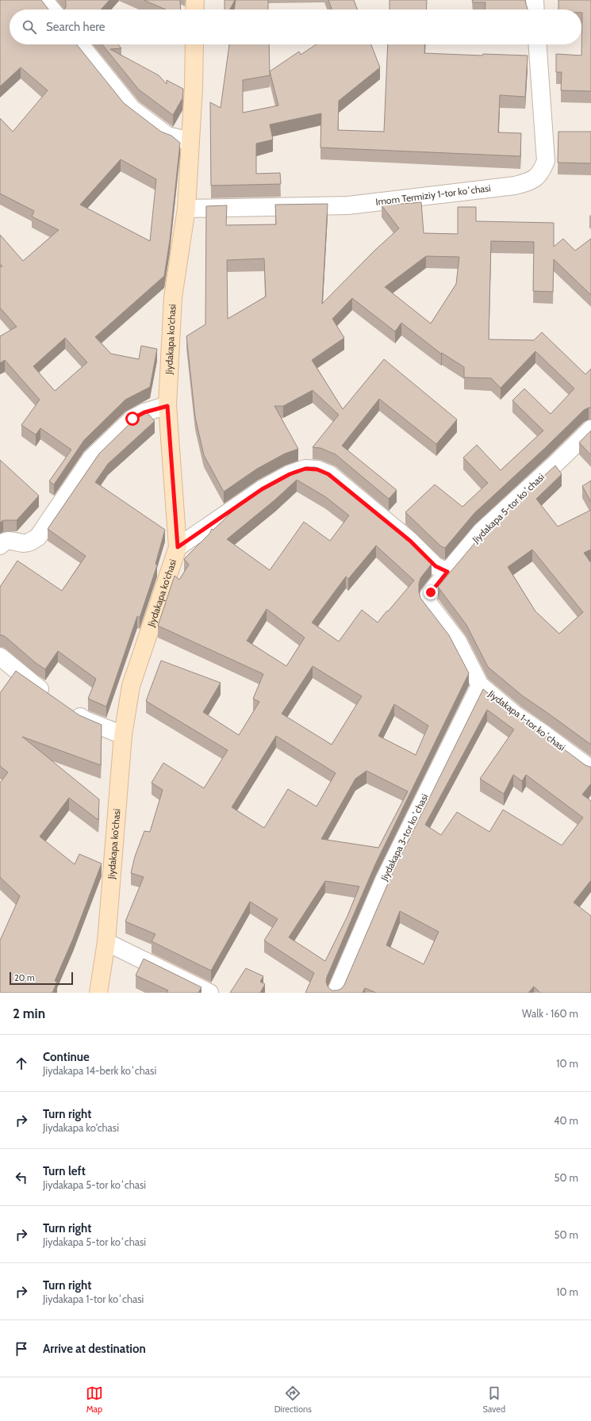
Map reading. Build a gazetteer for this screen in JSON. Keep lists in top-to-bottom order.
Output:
{
  "streets": {
    "street": [
      "Imom Termiziy 1-tor koʻchasi",
      "Jiydakapa ko'chasi",
      "Jiydakapa 5-tor koʻchasi",
      "Jiydakapa 1-tor koʻchasi",
      "Jiydakapa 3-tor koʻchasi"
    ]
  },
  "crossings": [
    ["Imom Termiziy 1-tor koʻchasi", "Jiydakapa ko'chasi"],
    ["Jiydakapa 5-tor koʻchasi", "Jiydakapa 1-tor koʻchasi"],
    ["Jiydakapa 1-tor koʻchasi", "Jiydakapa 3-tor koʻchasi"]
  ],
  "scale_bar": "20 m",
  "page": {
    "search": "Search here",
    "scale": "20 m",
    "heading": ["2 min", "Walk · 160 m"],
    "list": [
      ["Continue", "Jiydakapa 14-berk koʻchasi", "10 m"],
      ["Turn right", "Jiydakapa ko'chasi", "40 m"],
      ["Turn left", "Jiydakapa 5-tor koʻchasi", "50 m"],
      ["Turn right", "Jiydakapa 5-tor koʻchasi", "50 m"],
      ["Turn right", "Jiydakapa 1-tor koʻchasi", "10 m"],
      "Arrive at destination"
    ],
    "nav": ["Map", "Directions", "Saved"]
  }
}
